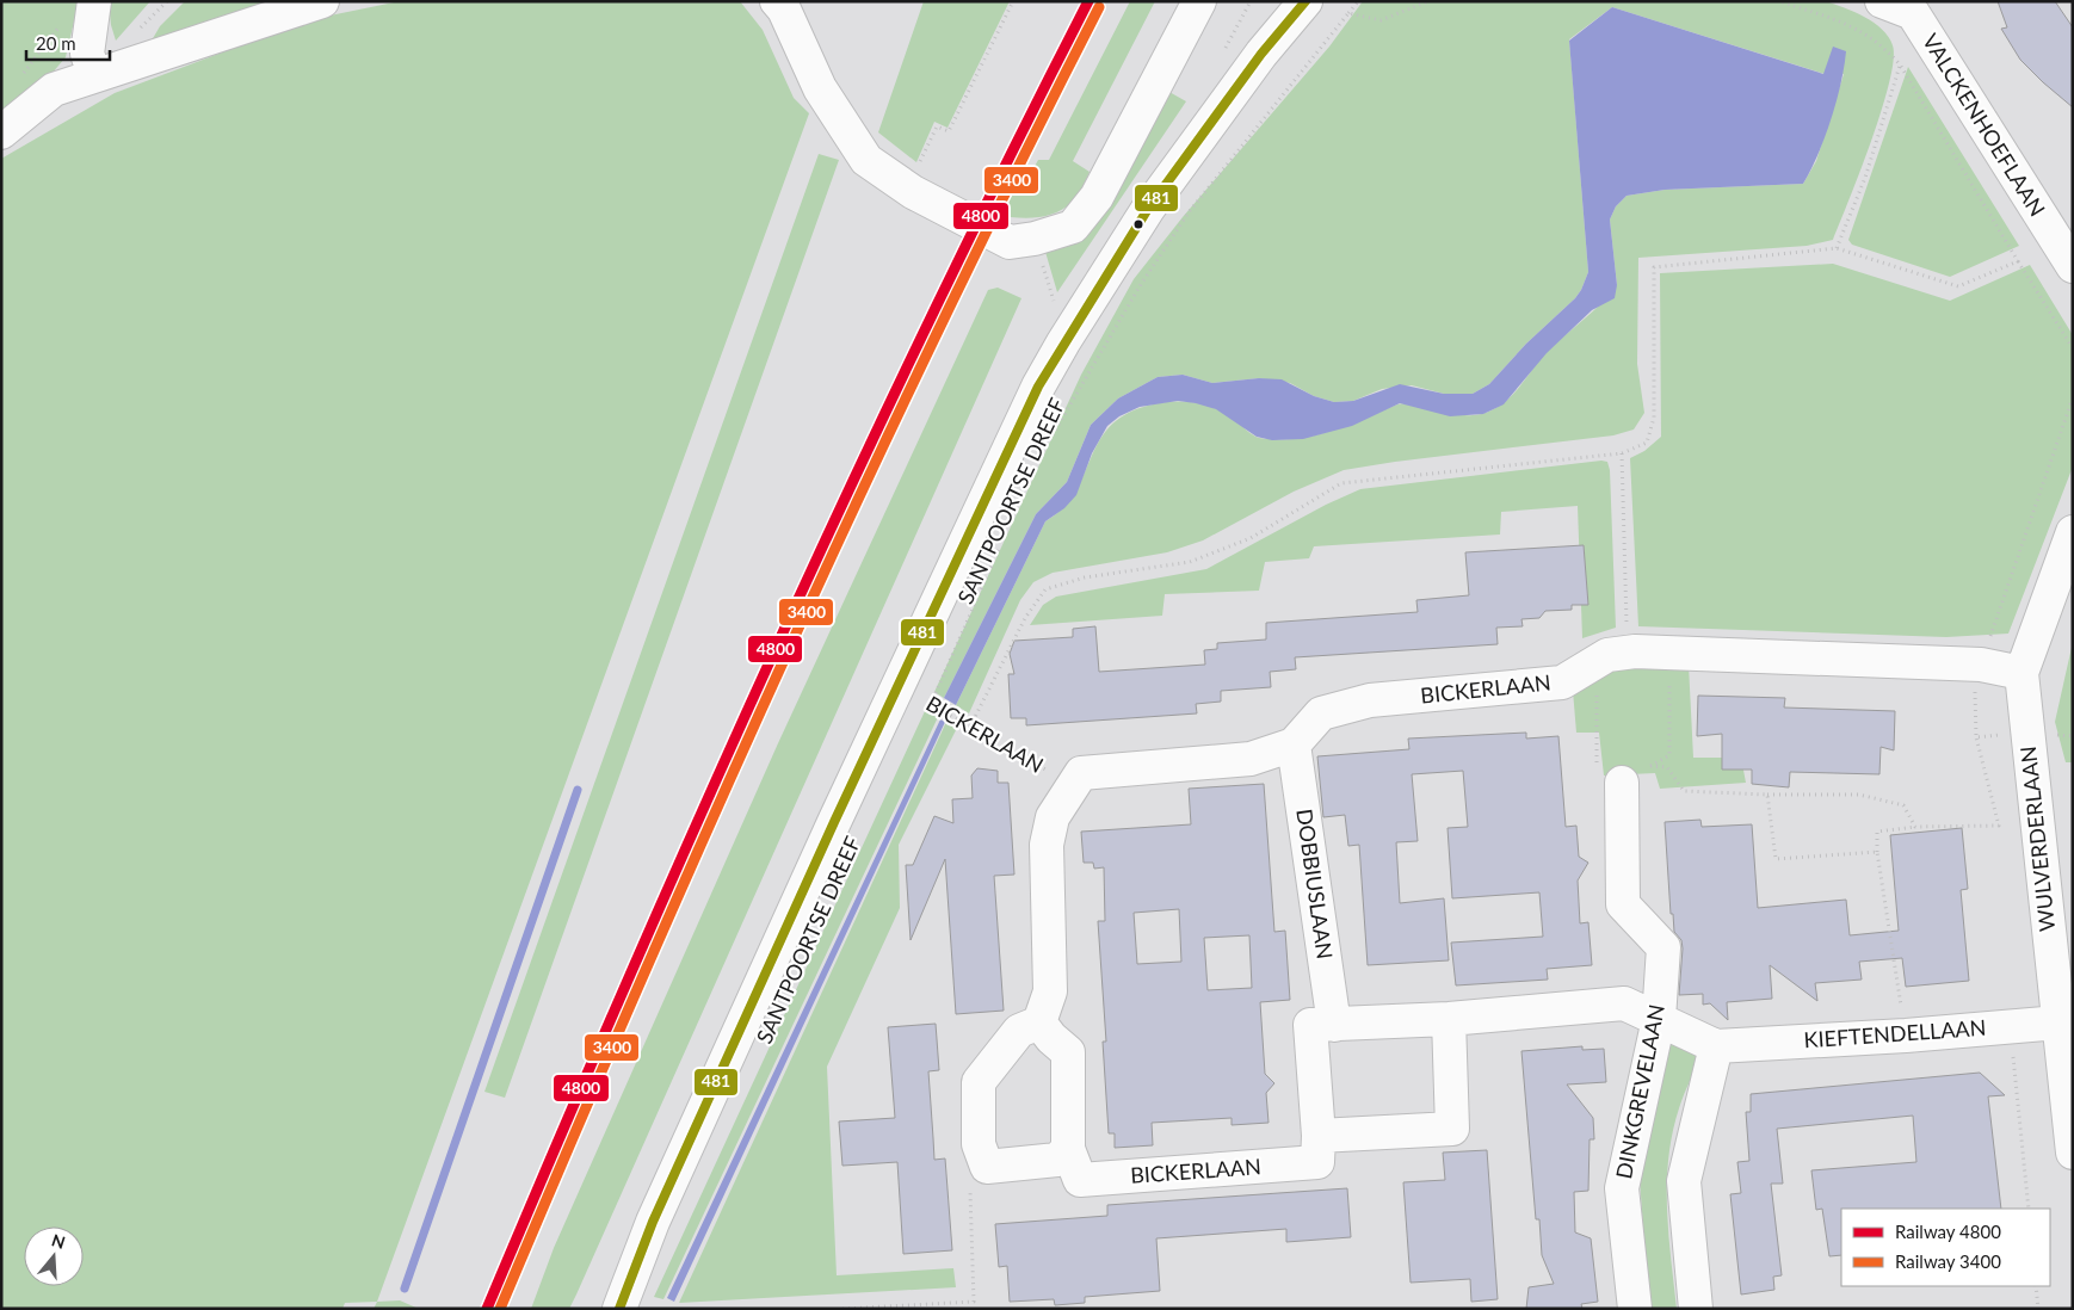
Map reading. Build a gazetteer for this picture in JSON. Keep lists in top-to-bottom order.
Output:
{
  "streets": {
    "street": [
      "VALCKENHOEFLAAN",
      "SANTPOORTSE DREEF",
      "BICKERLAAN",
      "WULVERDERLAAN",
      "DOBBIUSLAAN",
      "KIEFTENDELLAAN",
      "DINKGREVELAAN"
    ]
  },
  "crossings": [
    ["SANTPOORTSE DREEF", "BICKERLAAN"],
    ["BICKERLAAN", "DOBBIUSLAAN"],
    ["WULVERDERLAAN", "KIEFTENDELLAAN"]
  ],
  "lines": ["rail line 4800", "transit line 481", "rail line 3400"],
  "legend": ["Railway 4800", "Railway 3400"],
  "scale_bar": "20 m",
  "north": "top"
}
